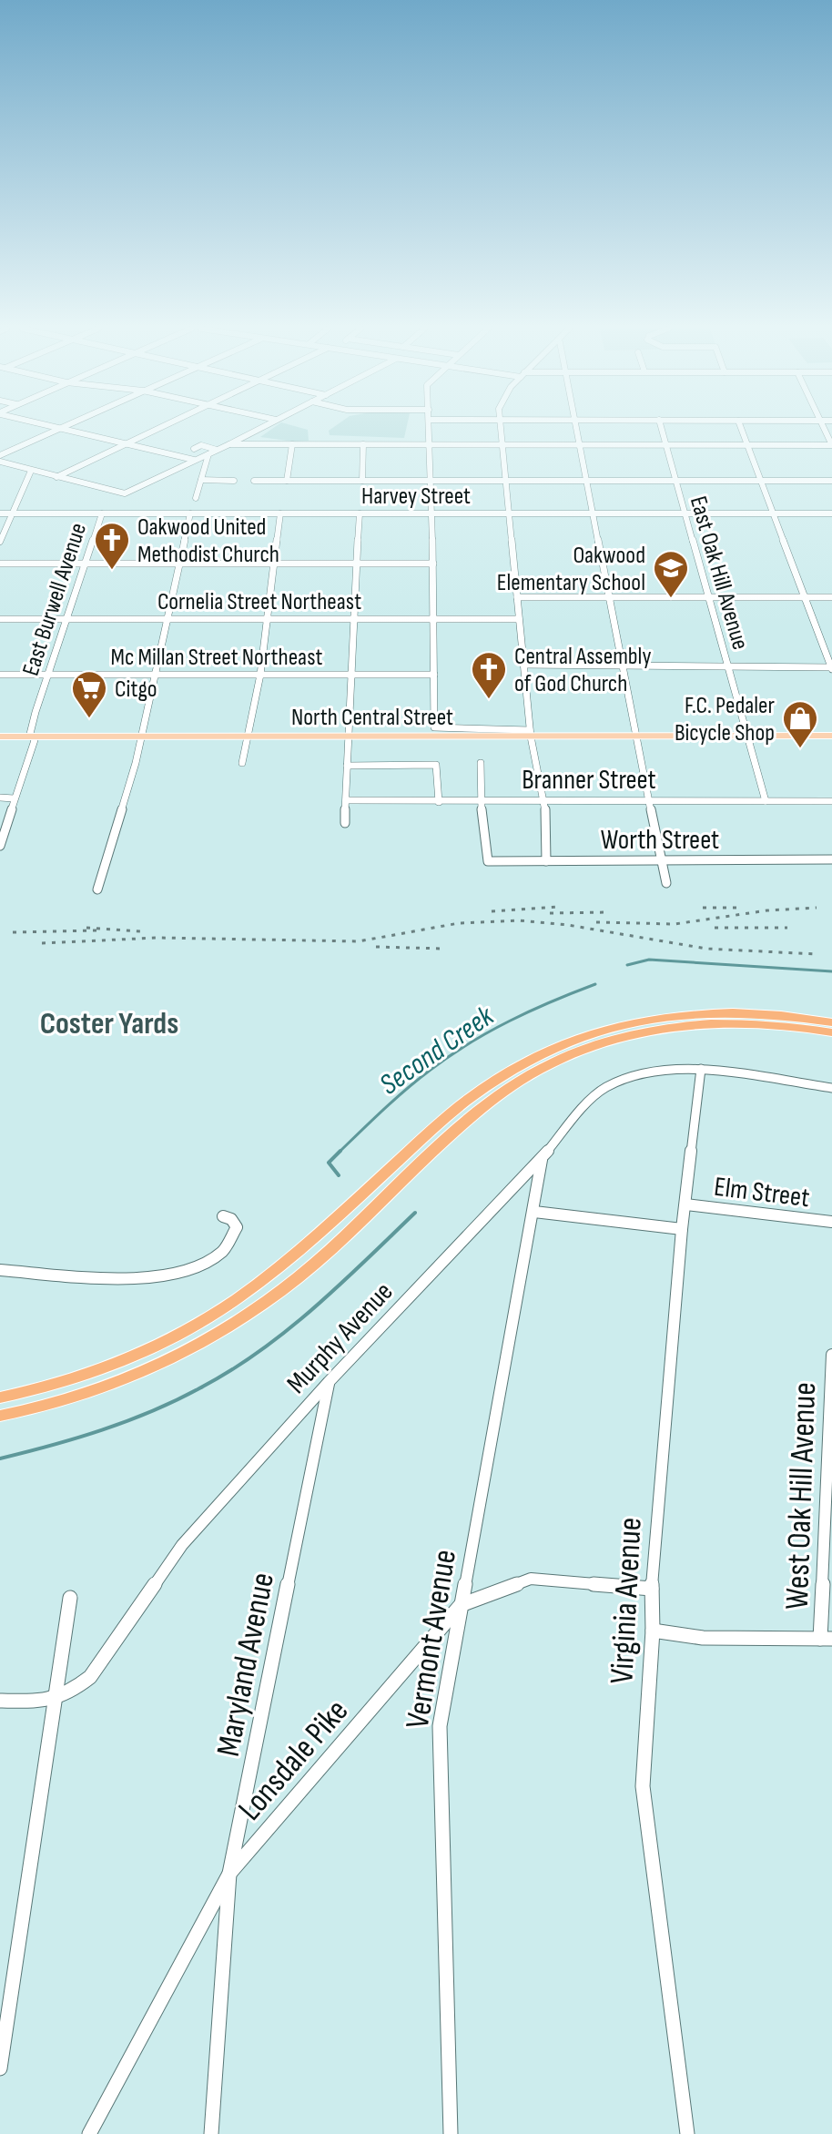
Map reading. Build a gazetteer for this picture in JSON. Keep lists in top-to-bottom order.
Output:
{
  "streets": {
    "main road": ["North Central Street"],
    "street": [
      "Harvey Street",
      "East Oak Hill Avenue",
      "East Burwell Avenue",
      "Cornelia Street Northeast",
      "Mc Millan Street Northeast",
      "Branner Street",
      "Worth Street",
      "Elm Street",
      "Murphy Avenue",
      "West Oak Hill Avenue",
      "Virginia Avenue",
      "Vermont Avenue",
      "Maryland Avenue",
      "Lonsdale Pike"
    ]
  },
  "crossings": [
    ["Harvey Street", "East Oak Hill Avenue"],
    ["Harvey Street", "East Burwell Avenue"],
    ["East Oak Hill Avenue", "North Central Street"],
    ["East Burwell Avenue", "Cornelia Street Northeast"],
    ["East Burwell Avenue", "Mc Millan Street Northeast"],
    ["East Burwell Avenue", "North Central Street"],
    ["Branner Street", "Worth Street"],
    ["Elm Street", "Virginia Avenue"],
    ["Murphy Avenue", "Virginia Avenue"],
    ["Murphy Avenue", "Vermont Avenue"],
    ["Murphy Avenue", "Maryland Avenue"],
    ["Virginia Avenue", "Lonsdale Pike"],
    ["Vermont Avenue", "Lonsdale Pike"],
    ["Maryland Avenue", "Lonsdale Pike"]
  ],
  "districts": ["Coster Yards"],
  "water": ["Second Creek"],
  "places": {
    "church": ["Oakwood United Methodist Church", "Central Assembly of God Church"],
    "school or university": ["Oakwood Elementary School"],
    "supermarket": ["Citgo"],
    "shop": ["F.C. Pedaler Bicycle Shop"]
  }
}
